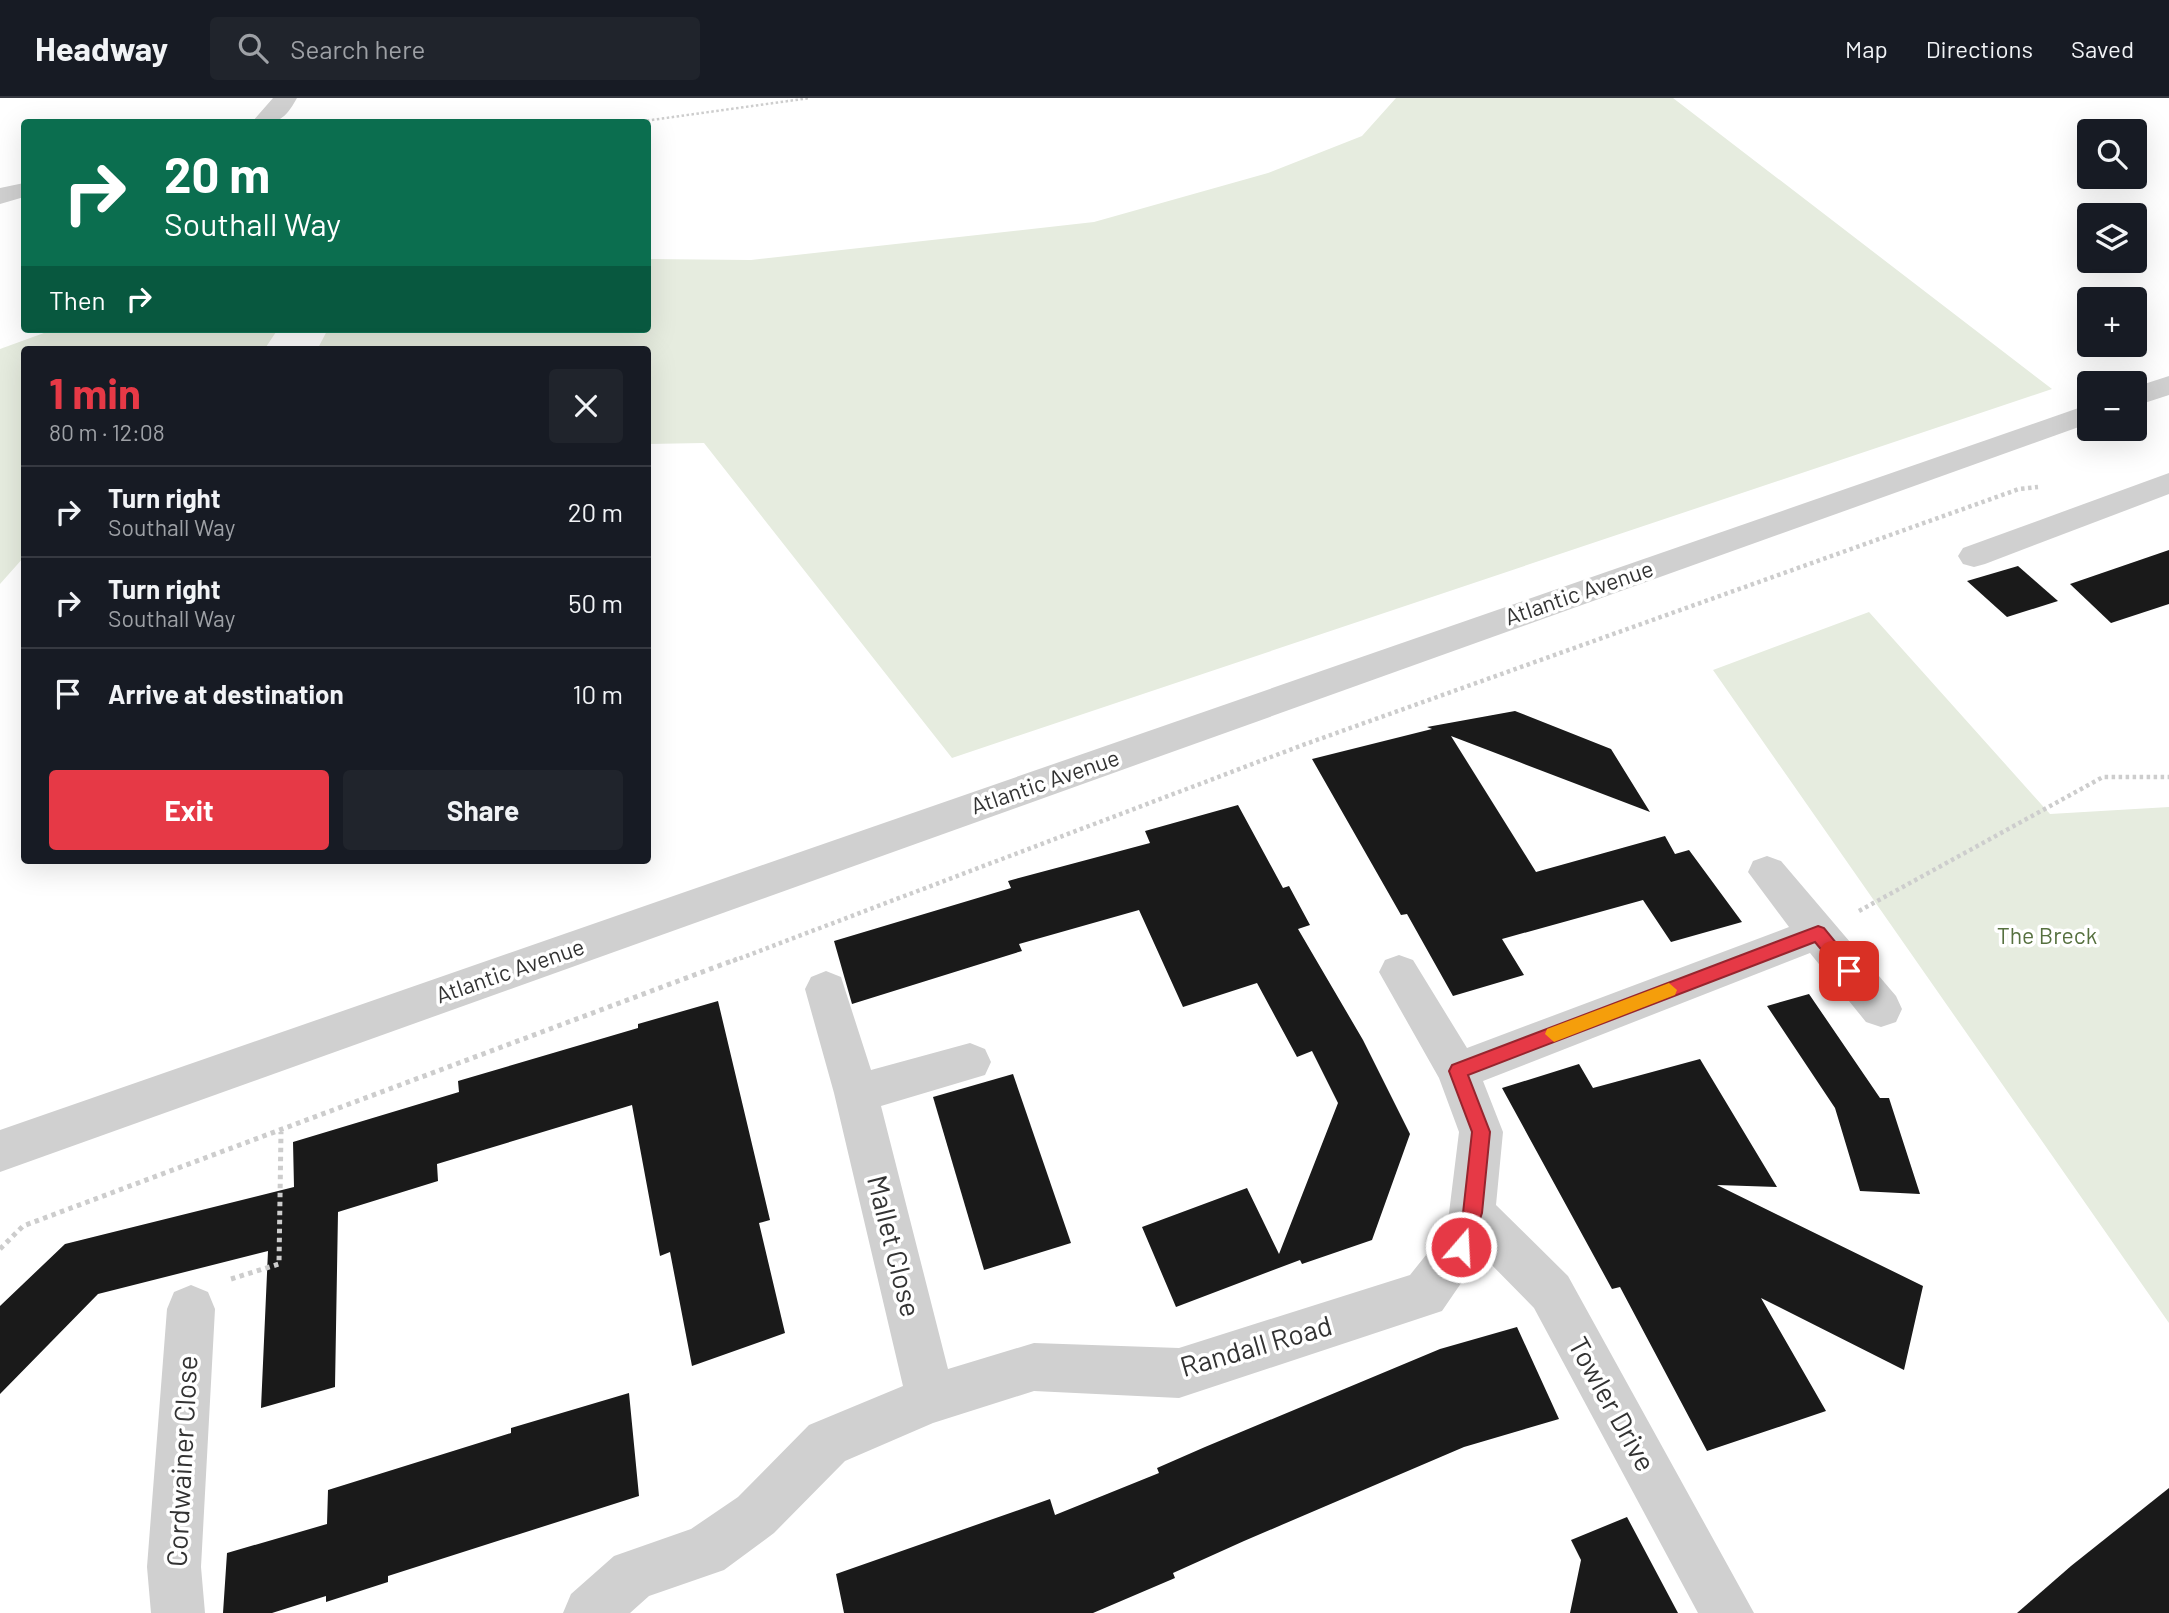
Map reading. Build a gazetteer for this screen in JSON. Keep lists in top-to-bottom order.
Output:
{
  "streets": {
    "street": [
      "Atlantic Avenue",
      "Mallet Close",
      "Randall Road",
      "Towler Drive",
      "Cordwainer Close"
    ]
  },
  "crossings": [
    ["Mallet Close", "Randall Road"],
    ["Randall Road", "Towler Drive"]
  ],
  "parks": ["The Breck"],
  "page": {
    "header": "Headway",
    "search": "Search here",
    "nav": ["Map", "Directions", "Saved"],
    "map_buttons": ["+", "−"],
    "turn": ["20 m", "Southall Way"],
    "then": "Then",
    "heading": ["1 min", "80 m · 12:08"],
    "list": [
      {
        "name": "Turn right",
        "note": "Southall Way",
        "value": "20 m"
      },
      {
        "name": "Turn right",
        "note": "Southall Way",
        "value": "50 m"
      },
      {
        "name": "Arrive at destination",
        "value": "10 m"
      }
    ],
    "buttons": ["Exit", "Share"]
  }
}
